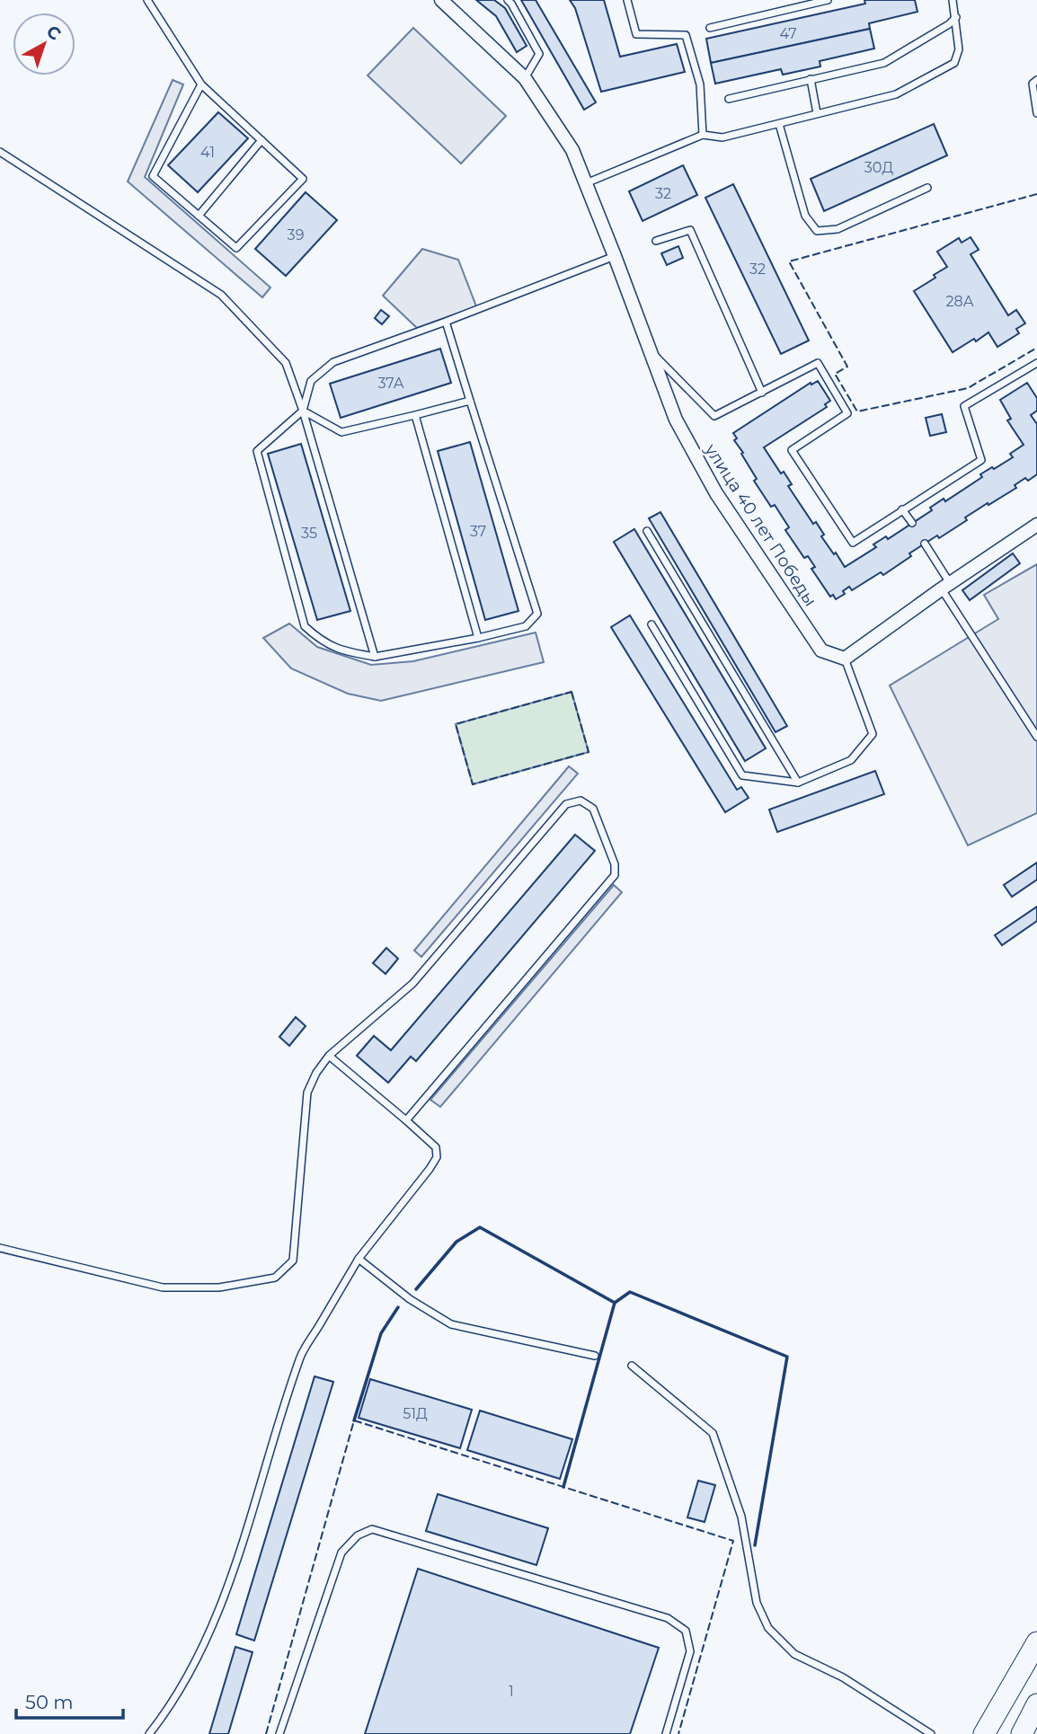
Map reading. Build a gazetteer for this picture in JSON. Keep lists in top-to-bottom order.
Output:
{
  "streets": {
    "street": ["улица 40 лет Победы"]
  },
  "house_numbers": [
    "47",
    "41",
    "30Д",
    "32",
    "39",
    "32",
    "28А",
    "37А",
    "37",
    "35",
    "51Д",
    "1"
  ],
  "scale_bar": "50 m",
  "north": "top right"
}
